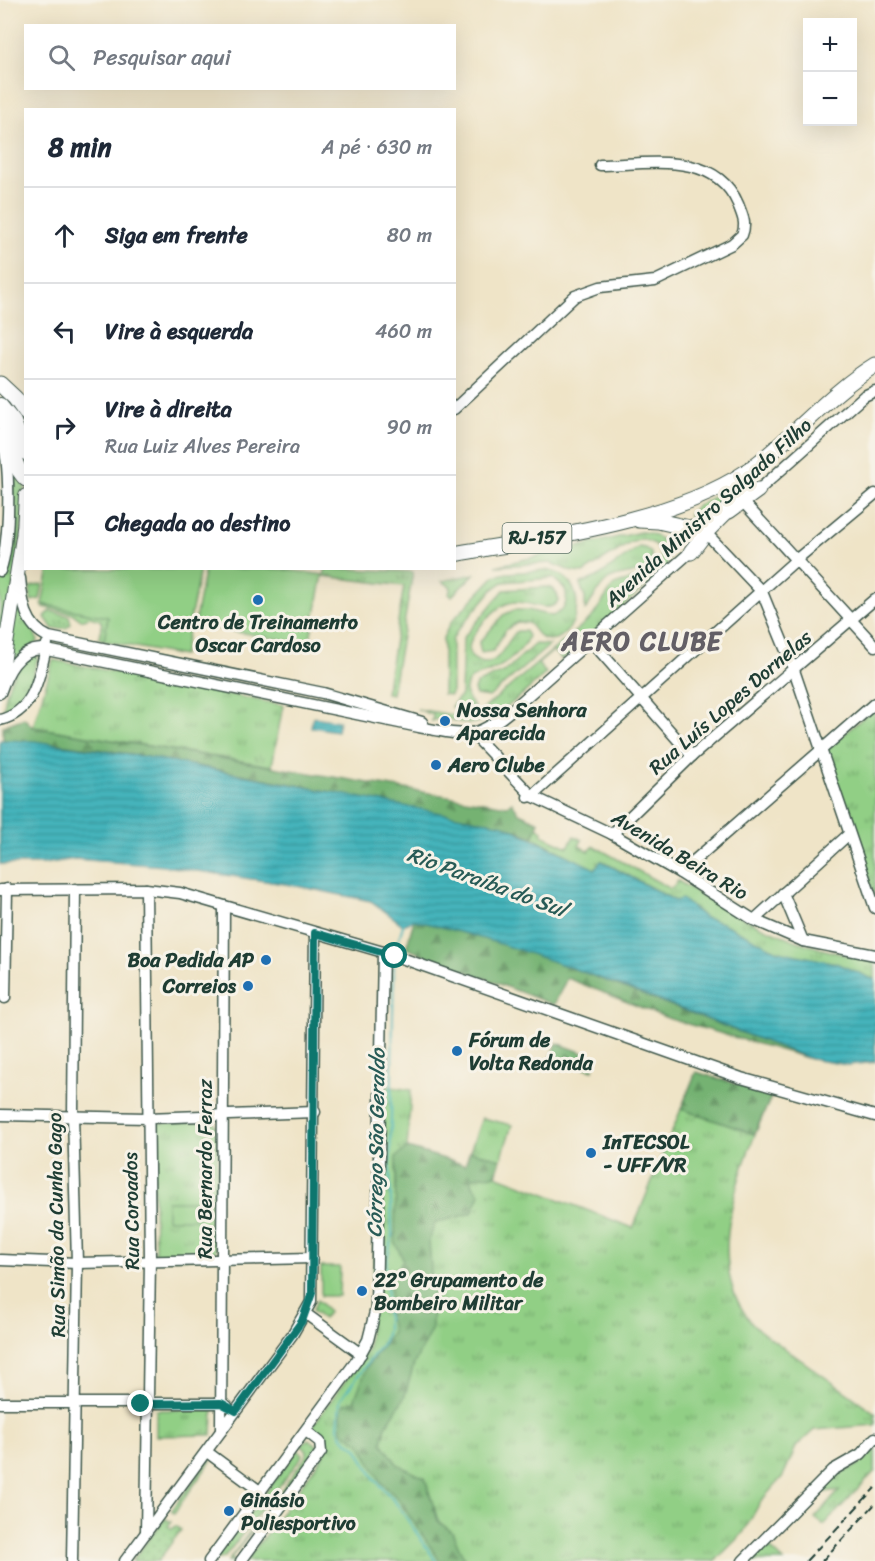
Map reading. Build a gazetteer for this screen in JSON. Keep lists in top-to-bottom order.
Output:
{
  "streets": {
    "highway": ["RJ-157"],
    "street": [
      "Avenida Ministro Salgado Filho",
      "Rua Luís Lopes Dornelas",
      "Avenida Beira Rio",
      "Rua Bernardo Ferraz",
      "Rua Coroados",
      "Rua Simão da Cunha Gago"
    ]
  },
  "crossings": [
    ["Avenida Ministro Salgado Filho", "Avenida Beira Rio"],
    ["Rua Luís Lopes Dornelas", "Avenida Beira Rio"]
  ],
  "districts": ["AERO CLUBE"],
  "water": ["Rio Paraíba do Sul", "Córrego São Geraldo"],
  "places": [
    "Centro de Treinamento Oscar Cardoso",
    "Nossa Senhora Aparecida",
    "Aero Clube",
    "Boa Pedida AP",
    "Correios",
    "Fórum de Volta Redonda",
    "InTECSOL - UFF/VR",
    "22° Grupamento de Bombeiro Militar",
    "Ginásio Poliesportivo"
  ],
  "page": {
    "map_buttons": ["+", "−"],
    "search": "Pesquisar aqui",
    "heading": ["8 min", "A pé · 630 m"],
    "list": [
      ["Siga em frente", "80 m"],
      ["Vire à esquerda", "460 m"],
      ["Vire à direita", "Rua Luiz Alves Pereira", "90 m"],
      "Chegada ao destino"
    ]
  }
}
